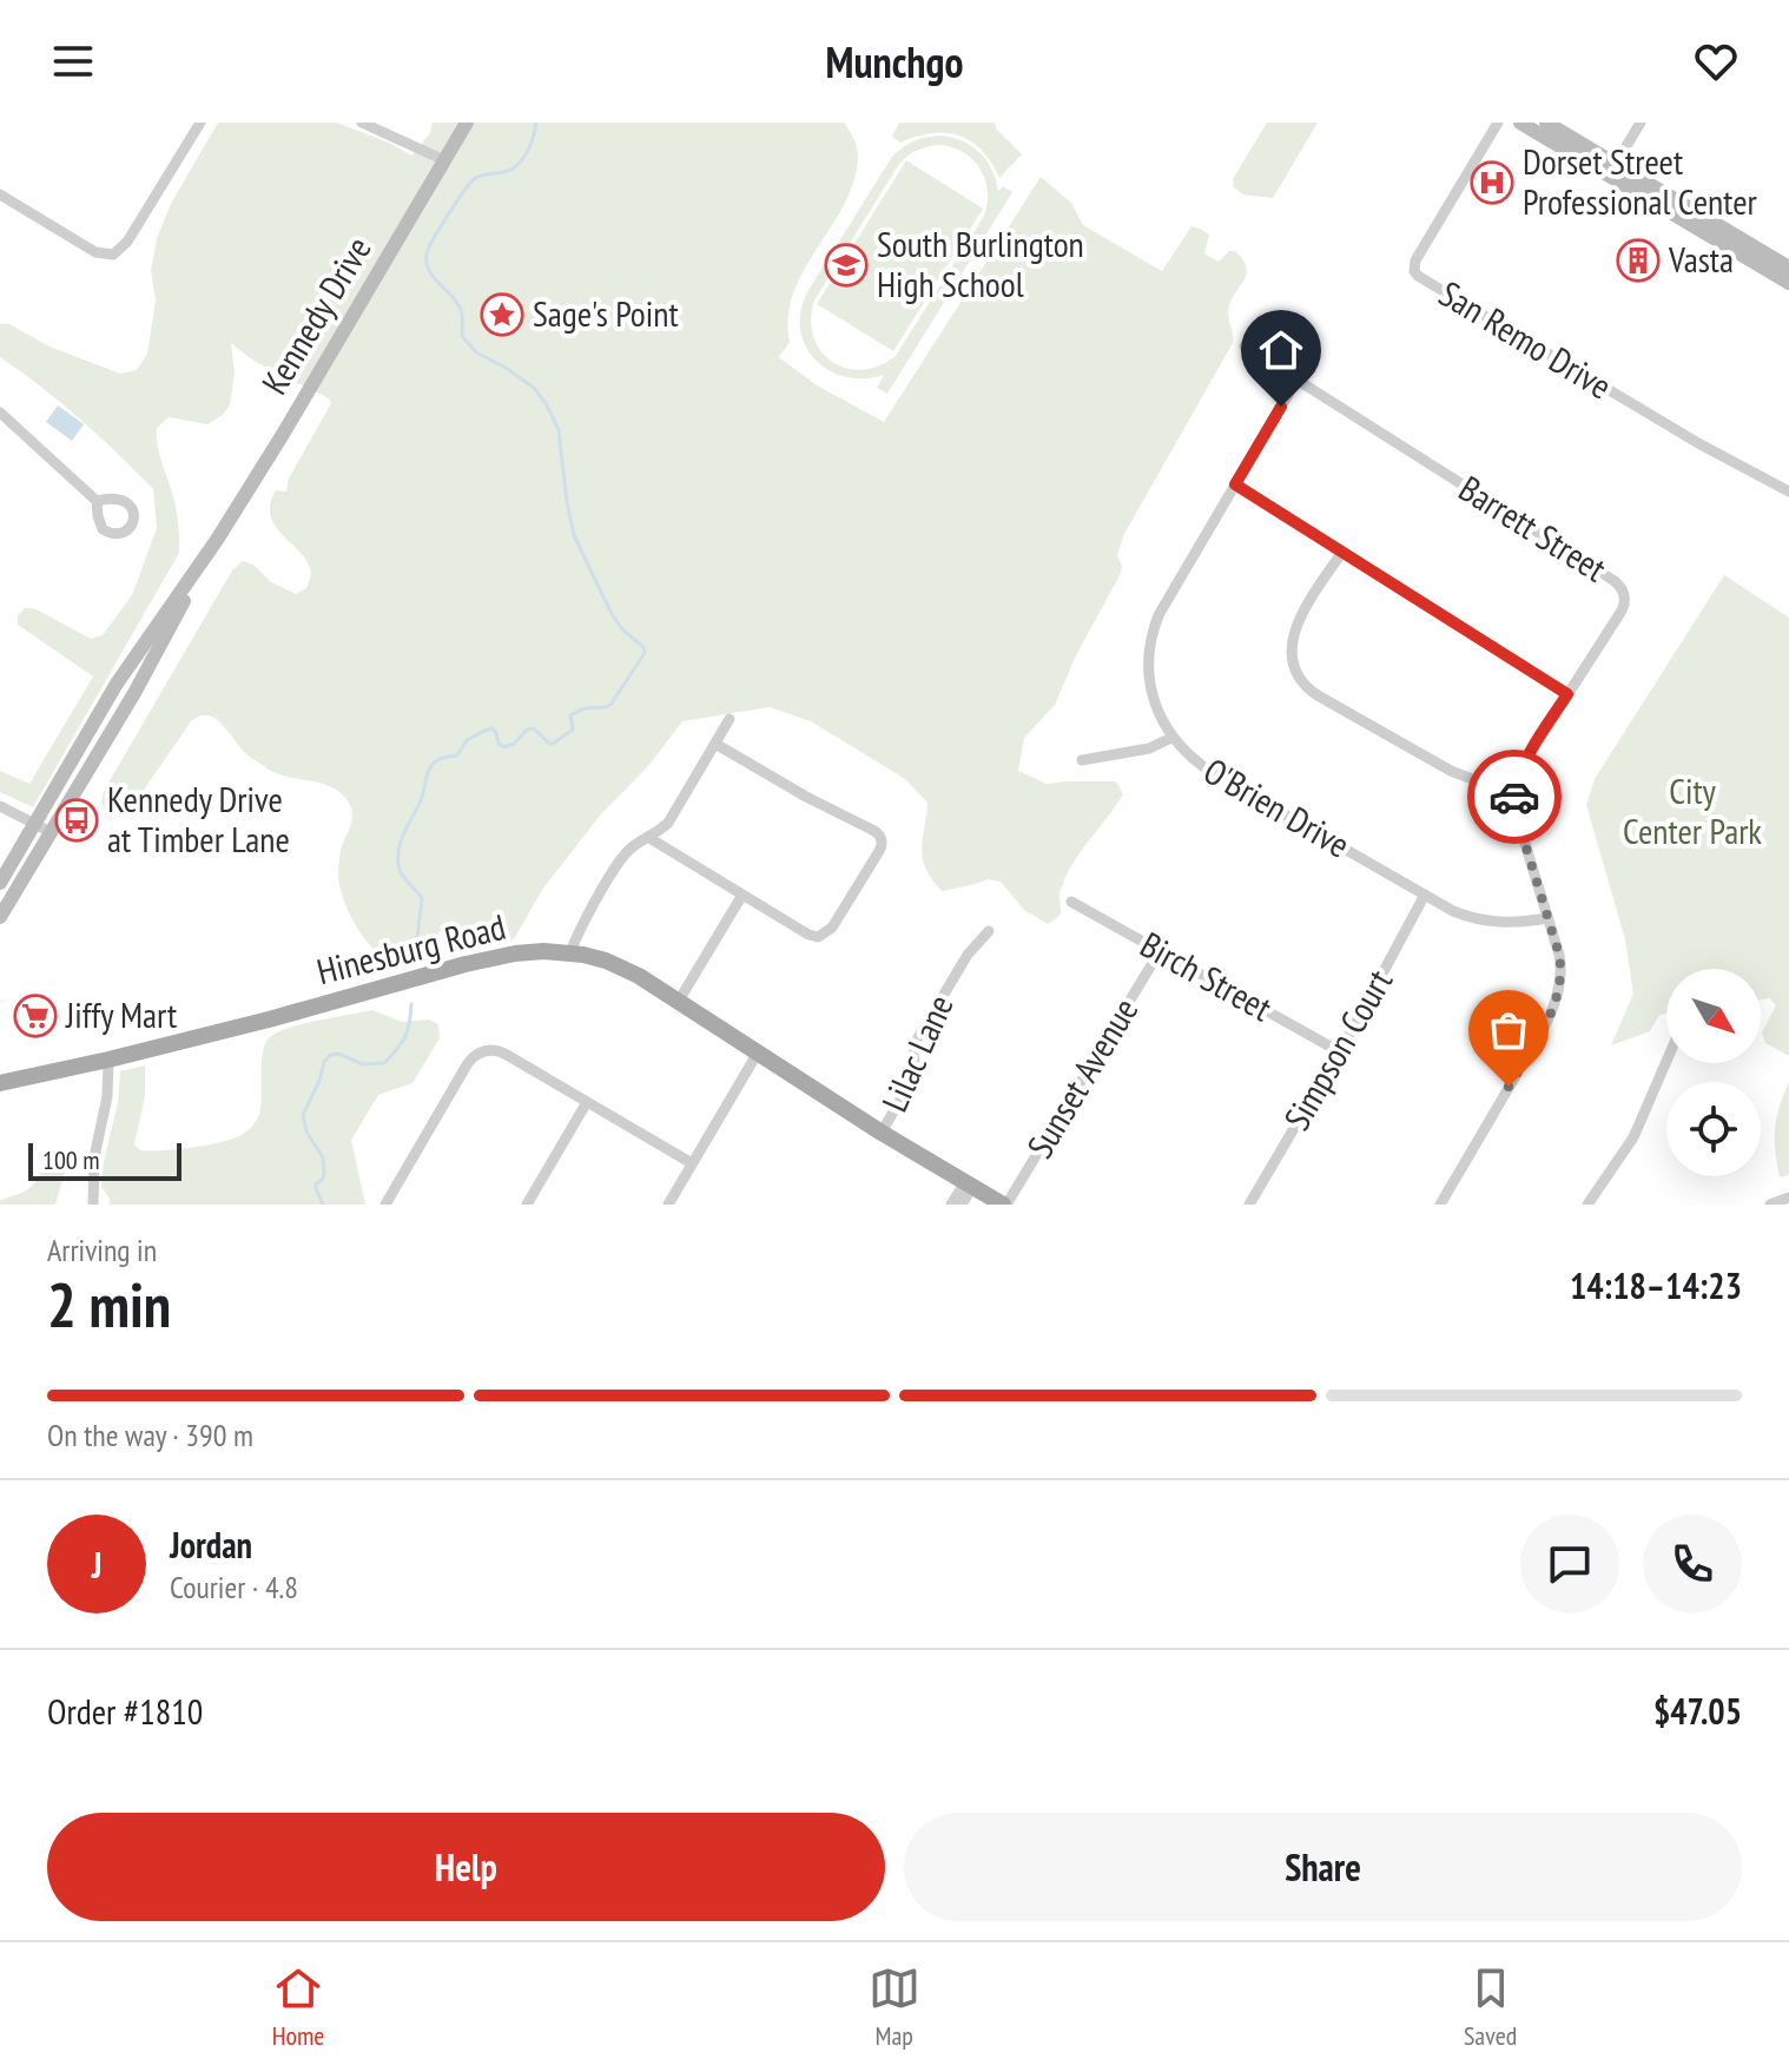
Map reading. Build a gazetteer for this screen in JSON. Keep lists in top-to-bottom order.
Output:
{
  "streets": {
    "main road": ["Kennedy Drive", "Hinesburg Road"],
    "street": [
      "San Remo Drive",
      "Barrett Street",
      "O'Brien Drive",
      "Birch Street",
      "Simpson Court",
      "Lilac Lane",
      "Sunset Avenue"
    ]
  },
  "crossings": [
    ["Barrett Street", "O'Brien Drive"],
    ["O'Brien Drive", "Simpson Court"],
    ["Hinesburg Road", "Lilac Lane"],
    ["Hinesburg Road", "Sunset Avenue"],
    ["Birch Street", "Simpson Court"],
    ["Birch Street", "Sunset Avenue"]
  ],
  "parks": ["City Center Park"],
  "places": {
    "hospital": ["Dorset Street Professional Center"],
    "building": ["Vasta"],
    "school or university": ["South Burlington High School"],
    "place": ["Sage's Point"],
    "bus stop": ["Kennedy Drive at Timber Lane"],
    "supermarket": ["Jiffy Mart"]
  },
  "scale_bar": "100 m",
  "north": "bottom right",
  "page": {
    "header": "Munchgo",
    "scale": "100 m",
    "heading": ["2 min", "Arriving in", "14:18–14:23"],
    "panel": [
      "Jordan",
      "Courier · 4.8",
      "Order #1810",
      "$47.05"
    ],
    "bar": "On the way · 390 m",
    "round": "J",
    "buttons": ["Help", "Share"],
    "tabs": ["Home", "Map", "Saved"]
  }
}
